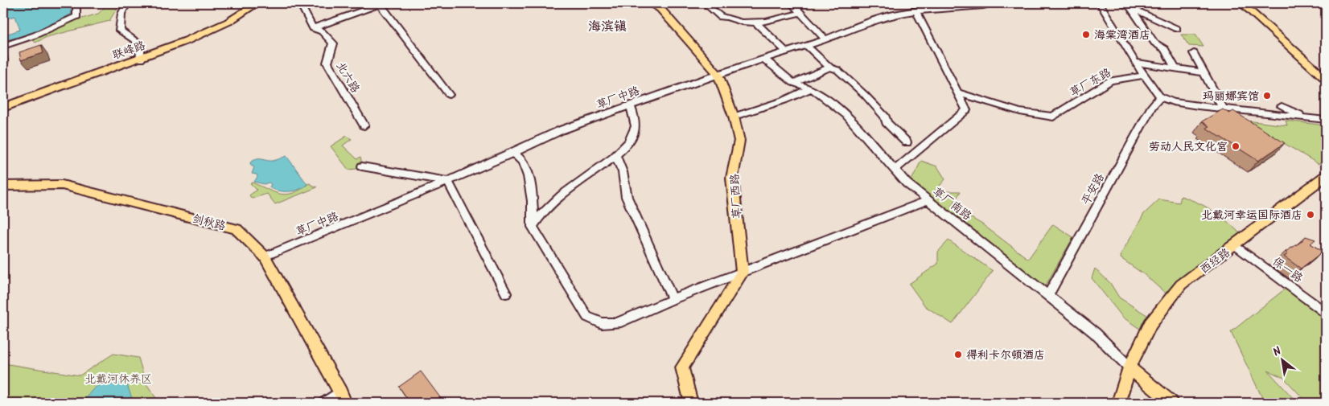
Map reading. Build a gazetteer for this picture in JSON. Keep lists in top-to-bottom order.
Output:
{
  "streets": {
    "main road": [
      "联峰路",
      "草厂西路",
      "剑秋路",
      "西经路"
    ],
    "street": [
      "北六路",
      "草厂东路",
      "草厂中路",
      "平安路",
      "草厂南路",
      "保一路"
    ]
  },
  "crossings": [
    ["草厂中路", "草厂西路"],
    ["草厂中路", "草厂南路"],
    ["草厂中路", "剑秋路"],
    ["平安路", "草厂南路"],
    ["草厂南路", "西经路"],
    ["西经路", "保一路"]
  ],
  "districts": ["海滨镇"],
  "parks": ["北戴河休养区"],
  "places": [
    "海棠湾酒店",
    "玛丽娜宾馆",
    "劳动人民文化宫",
    "北戴河幸运国际酒店",
    "得利卡尔顿酒店"
  ],
  "north": "top left"
}
